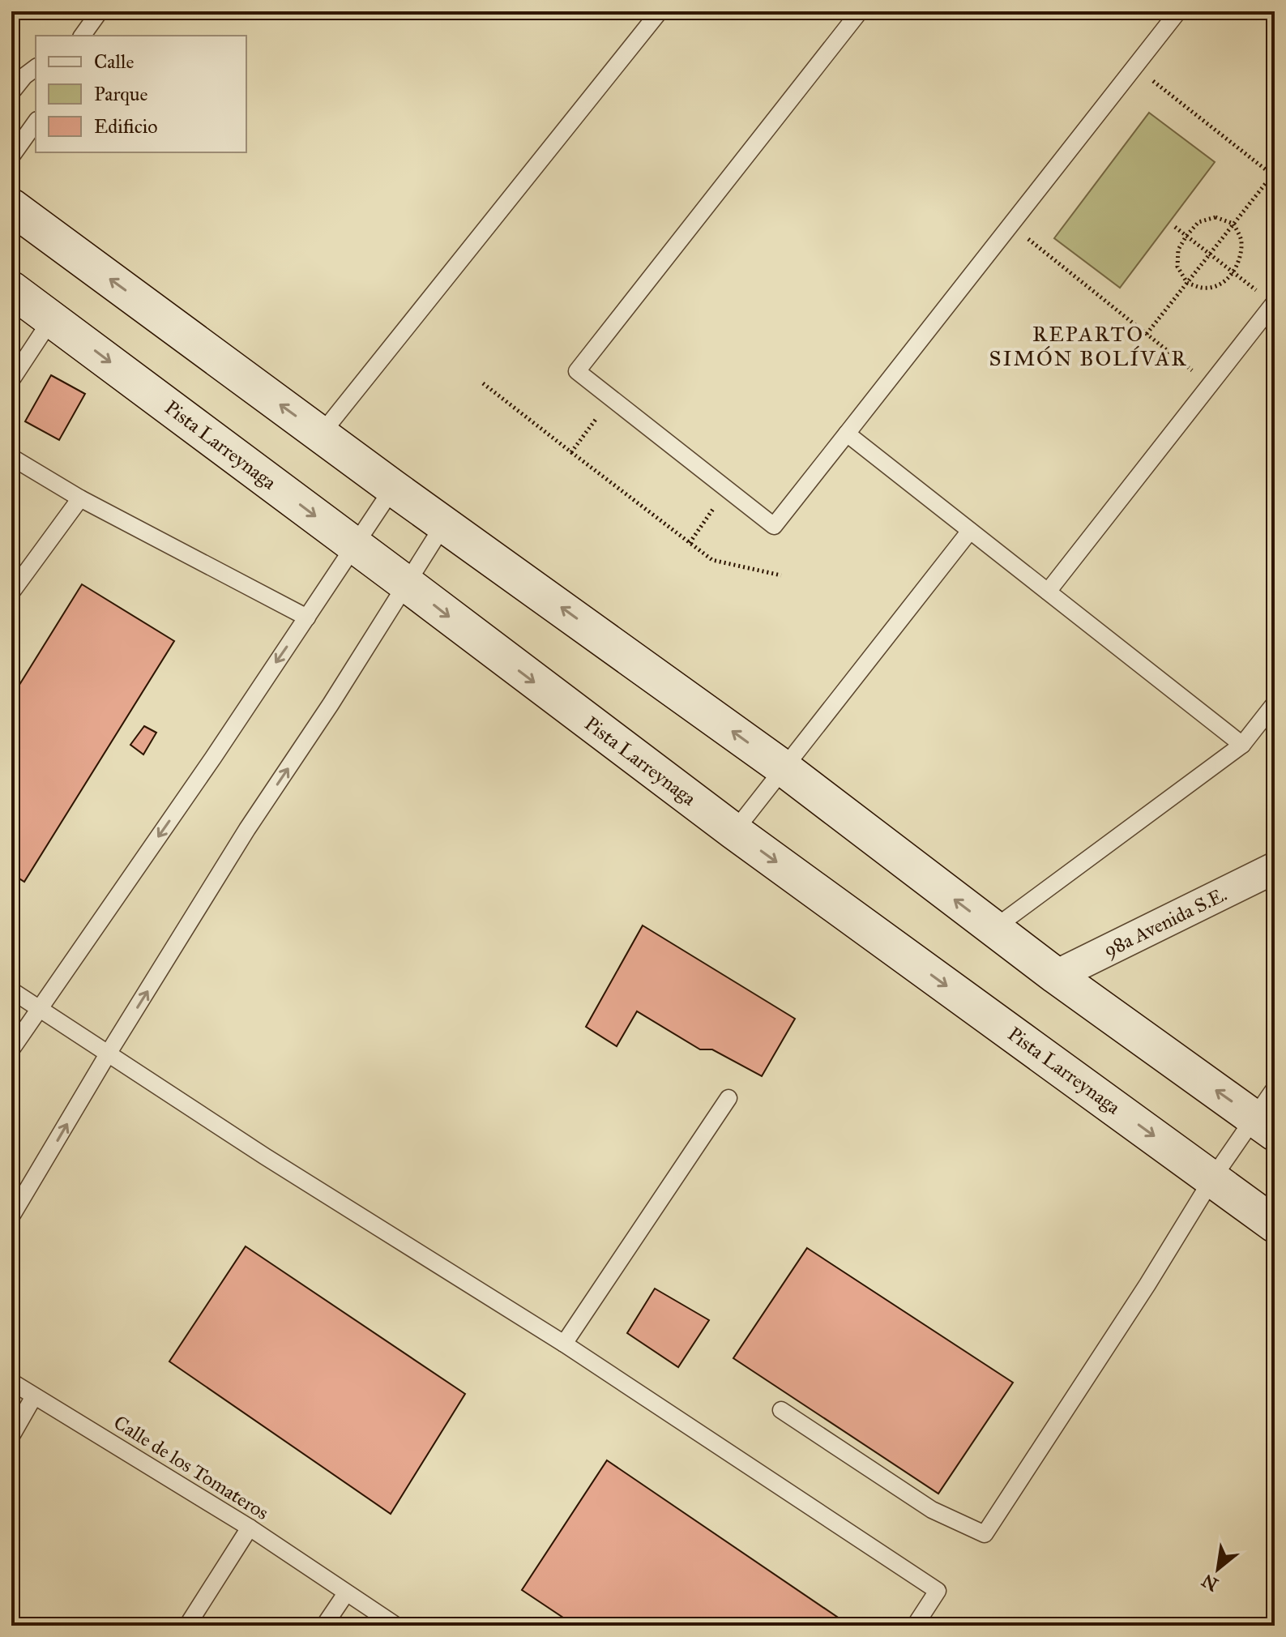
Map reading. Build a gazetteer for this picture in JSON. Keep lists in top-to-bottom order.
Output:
{
  "streets": {
    "main road": ["Pista Larreynaga"],
    "street": ["98a Avenida S.E."],
    "lane": ["Calle de los Tomateros"]
  },
  "districts": ["REPARTO SIMÓN BOLÍVAR"],
  "legend": ["Calle", "Parque", "Edificio"],
  "north": "bottom left"
}
